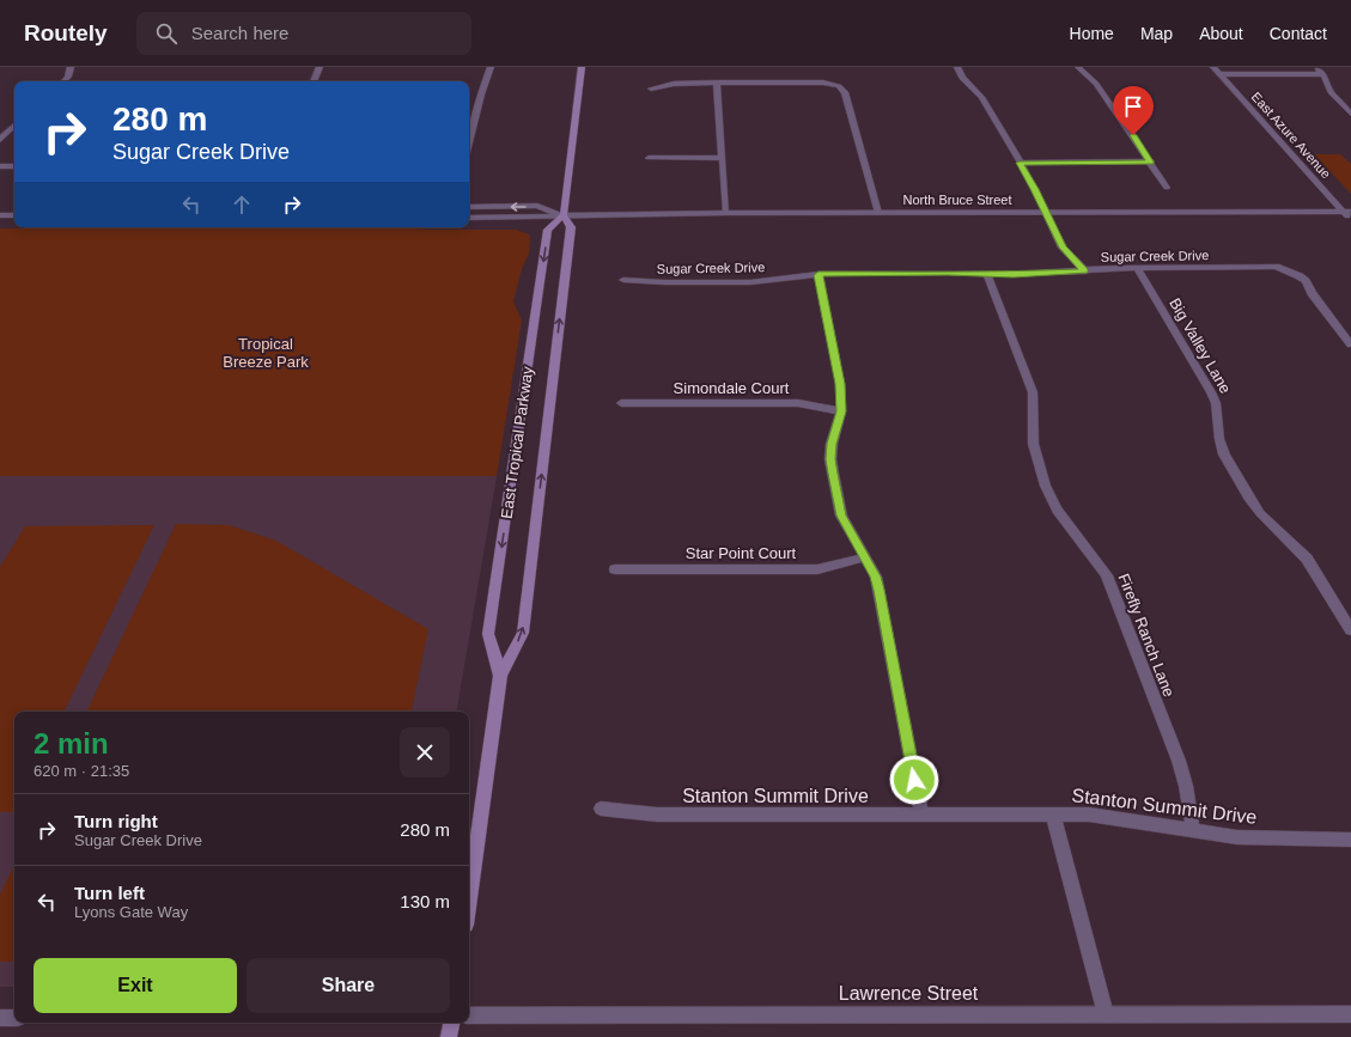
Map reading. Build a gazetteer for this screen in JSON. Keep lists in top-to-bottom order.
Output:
{
  "streets": {
    "main road": ["East Tropical Parkway"],
    "street": [
      "East Azure Avenue",
      "North Bruce Street",
      "Sugar Creek Drive",
      "Big Valley Lane",
      "Simondale Court",
      "Star Point Court",
      "Firefly Ranch Lane",
      "Stanton Summit Drive",
      "Lawrence Street"
    ]
  },
  "crossings": [
    ["East Azure Avenue", "North Bruce Street"],
    ["North Bruce Street", "East Tropical Parkway"],
    ["Sugar Creek Drive", "Big Valley Lane"],
    ["Sugar Creek Drive", "Firefly Ranch Lane"],
    ["Firefly Ranch Lane", "Stanton Summit Drive"]
  ],
  "parks": ["Tropical Breeze Park"],
  "page": {
    "header": "Routely",
    "search": "Search here",
    "nav": [
      "Home",
      "Map",
      "About",
      "Contact"
    ],
    "turn": ["280 m", "Sugar Creek Drive"],
    "heading": ["2 min", "620 m · 21:35"],
    "list": [
      {
        "name": "Turn right",
        "note": "Sugar Creek Drive",
        "value": "280 m"
      },
      {
        "name": "Turn left",
        "note": "Lyons Gate Way",
        "value": "130 m"
      }
    ],
    "buttons": ["Exit", "Share"]
  }
}
